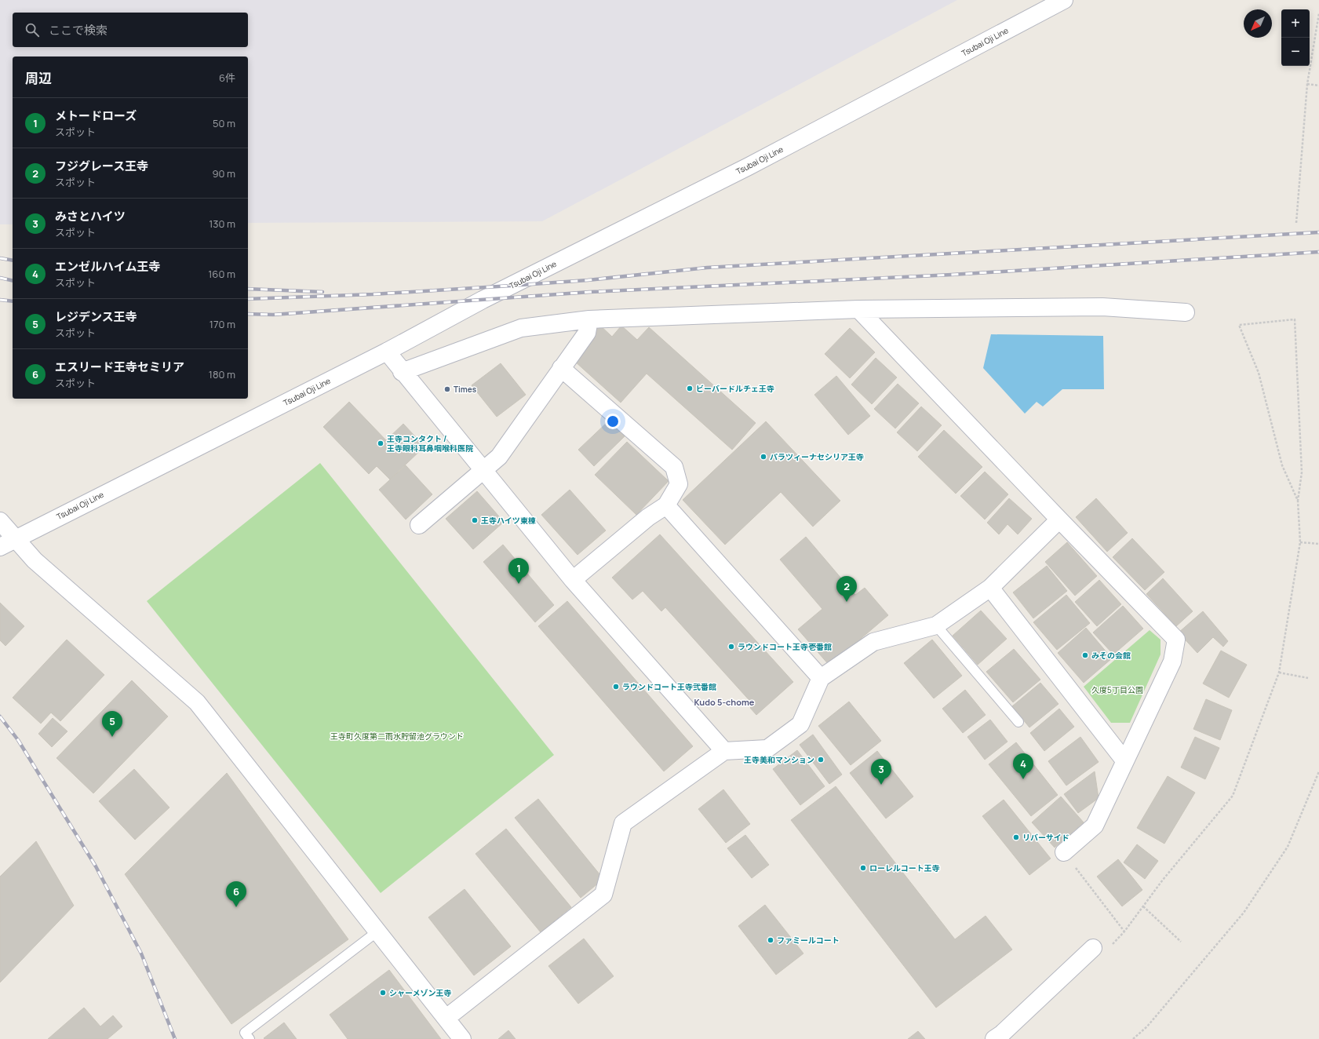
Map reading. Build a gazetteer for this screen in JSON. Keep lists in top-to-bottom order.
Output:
{
  "streets": {
    "street": ["Tsubai Oji Line"]
  },
  "districts": ["Kudo 5-chome"],
  "parks": ["久度5丁目公園", "王寺町久度第二雨水貯留池グラウンド"],
  "places": [
    "ビーバードルチェ王寺",
    "Times",
    "王寺コンタクト / 王寺眼科耳鼻咽喉科医院",
    "パラツィーナセシリア王寺",
    "王寺ハイツ東棟",
    "ラウンドコート王寺壱番館",
    "みその会館",
    "ラウンドコート王寺弐番館",
    "王寺美和マンション",
    "リバーサイド",
    "ローレルコート王寺",
    "ファミールコート",
    "シャーメゾン王寺"
  ],
  "north": "bottom left",
  "page": {
    "map_buttons": ["+", "−"],
    "search": "ここで検索",
    "heading": ["周辺", "6件"],
    "list": [
      {
        "mark": "1",
        "name": "メトードローズ",
        "note": "スポット",
        "value": "50 m"
      },
      {
        "mark": "2",
        "name": "フジグレース王寺",
        "note": "スポット",
        "value": "90 m"
      },
      {
        "mark": "3",
        "name": "みさとハイツ",
        "note": "スポット",
        "value": "130 m"
      },
      {
        "mark": "4",
        "name": "エンゼルハイム王寺",
        "note": "スポット",
        "value": "160 m"
      },
      {
        "mark": "5",
        "name": "レジデンス王寺",
        "note": "スポット",
        "value": "170 m"
      },
      {
        "mark": "6",
        "name": "エスリード王寺セミリア",
        "note": "スポット",
        "value": "180 m"
      }
    ],
    "pins": [
      "1",
      "2",
      "5",
      "4",
      "3",
      "6"
    ]
  }
}
